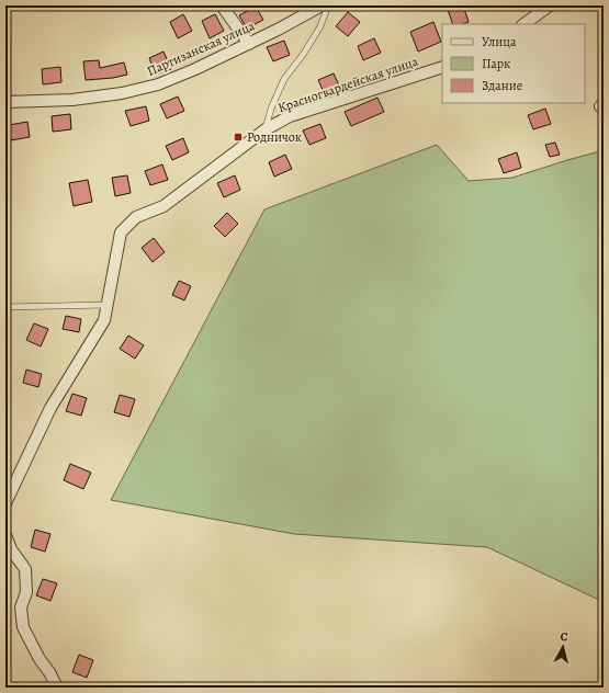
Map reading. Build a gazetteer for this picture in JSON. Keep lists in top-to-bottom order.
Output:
{
  "streets": {
    "street": ["Партизанская улица", "Красногвардейская улица"]
  },
  "places": {
    "transit": ["Родничок"]
  },
  "legend": ["Улица", "Парк", "Здание"],
  "north": "top"
}
